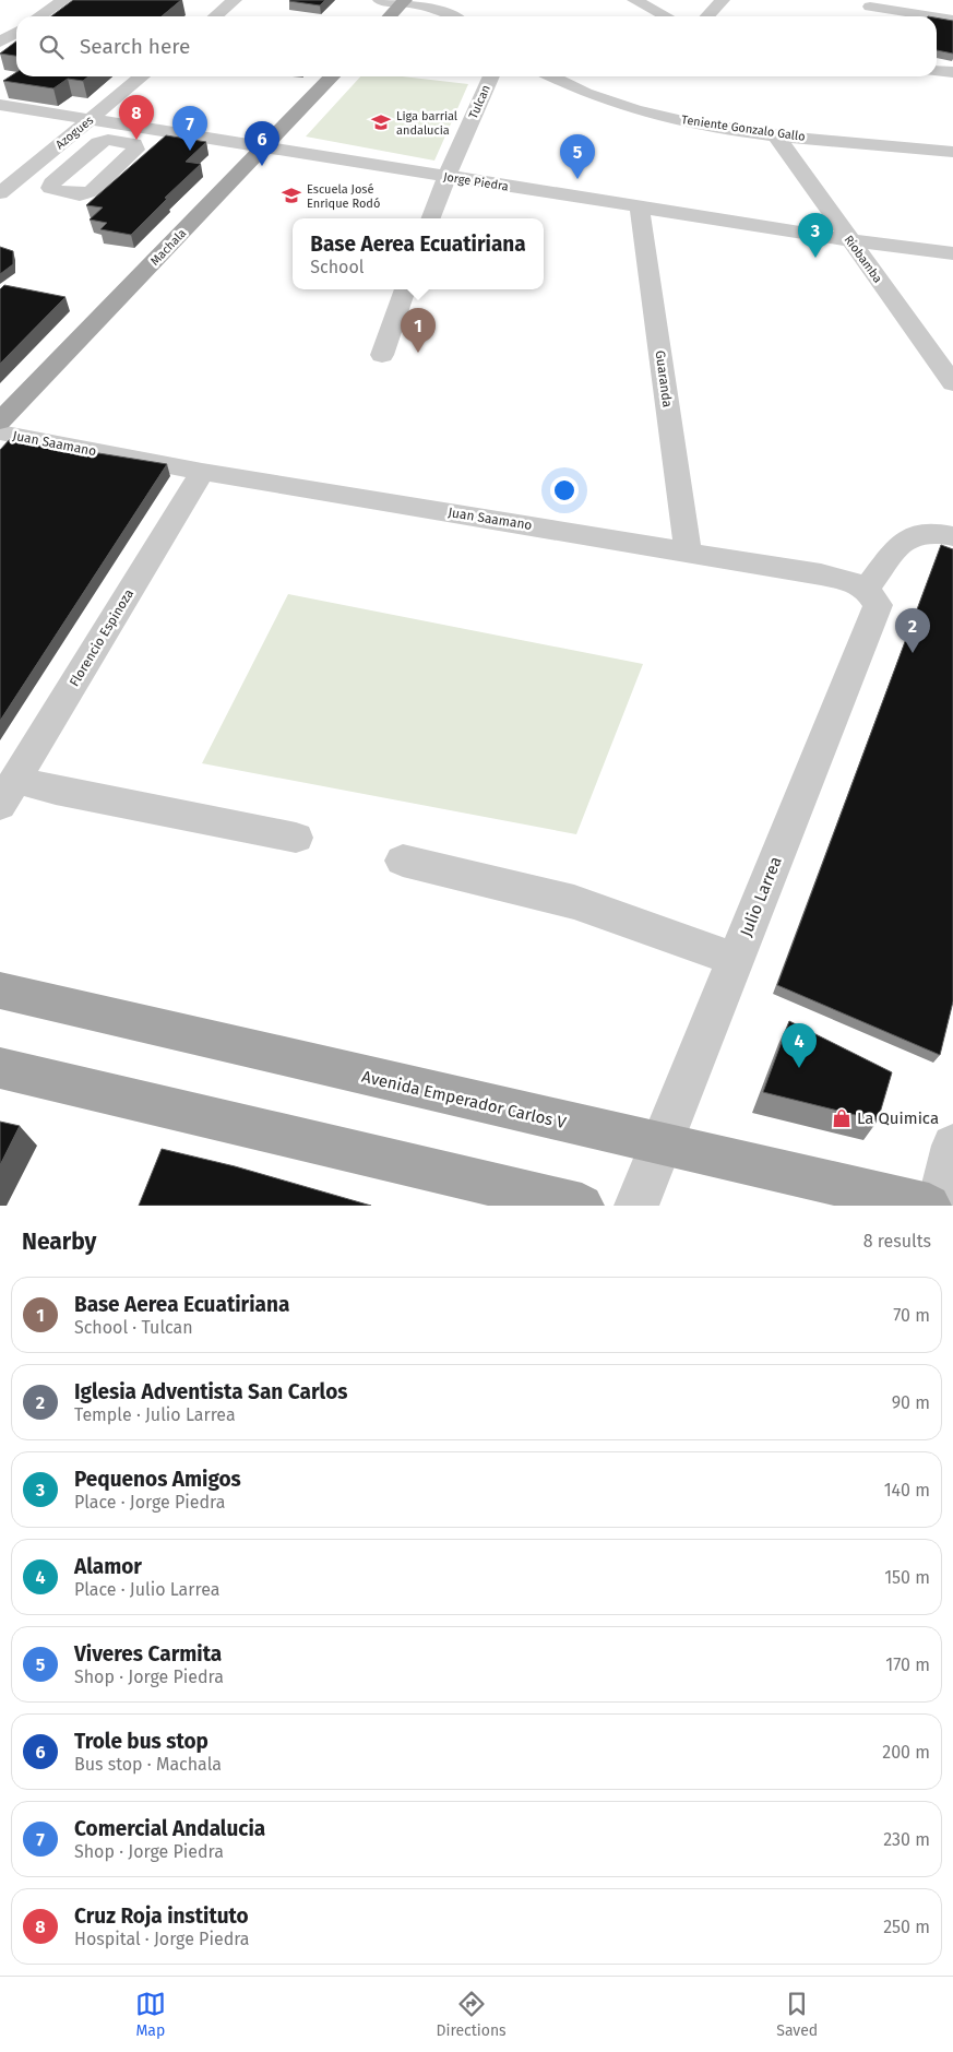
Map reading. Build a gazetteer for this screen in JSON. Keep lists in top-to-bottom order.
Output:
{
  "streets": {
    "main road": ["Machala", "Avenida Emperador Carlos V"],
    "street": [
      "Tulcan",
      "Teniente Gonzalo Gallo",
      "Azogues",
      "Jorge Piedra",
      "Riobamba",
      "Guaranda",
      "Juan Saamano",
      "Florencio Espinoza",
      "Julio Larrea"
    ]
  },
  "crossings": [
    ["Tulcan", "Jorge Piedra"],
    ["Teniente Gonzalo Gallo", "Riobamba"],
    ["Azogues", "Jorge Piedra"],
    ["Jorge Piedra", "Machala"],
    ["Jorge Piedra", "Riobamba"],
    ["Jorge Piedra", "Guaranda"],
    ["Guaranda", "Juan Saamano"],
    ["Juan Saamano", "Florencio Espinoza"],
    ["Juan Saamano", "Julio Larrea"],
    ["Julio Larrea", "Avenida Emperador Carlos V"]
  ],
  "places": {
    "school or university": ["Liga barrial andalucia", "Escuela José Enrique Rodó"],
    "shop": ["La Quimica"]
  },
  "page": {
    "search": "Search here",
    "pins": [
      "8",
      "7",
      "6",
      "5",
      "3",
      "1",
      "2",
      "4"
    ],
    "popup": ["Base Aerea Ecuatiriana", "School"],
    "heading": ["Nearby", "8 results"],
    "list": [
      {
        "mark": "1",
        "name": "Base Aerea Ecuatiriana",
        "note": "School · Tulcan",
        "value": "70 m"
      },
      {
        "mark": "2",
        "name": "Iglesia Adventista San Carlos",
        "note": "Temple · Julio Larrea",
        "value": "90 m"
      },
      {
        "mark": "3",
        "name": "Pequenos Amigos",
        "note": "Place · Jorge Piedra",
        "value": "140 m"
      },
      {
        "mark": "4",
        "name": "Alamor",
        "note": "Place · Julio Larrea",
        "value": "150 m"
      },
      {
        "mark": "5",
        "name": "Viveres Carmita",
        "note": "Shop · Jorge Piedra",
        "value": "170 m"
      },
      {
        "mark": "6",
        "name": "Trole bus stop",
        "note": "Bus stop · Machala",
        "value": "200 m"
      },
      {
        "mark": "7",
        "name": "Comercial Andalucia",
        "note": "Shop · Jorge Piedra",
        "value": "230 m"
      },
      {
        "mark": "8",
        "name": "Cruz Roja instituto",
        "note": "Hospital · Jorge Piedra",
        "value": "250 m"
      }
    ],
    "nav": ["Map", "Directions", "Saved"]
  }
}
